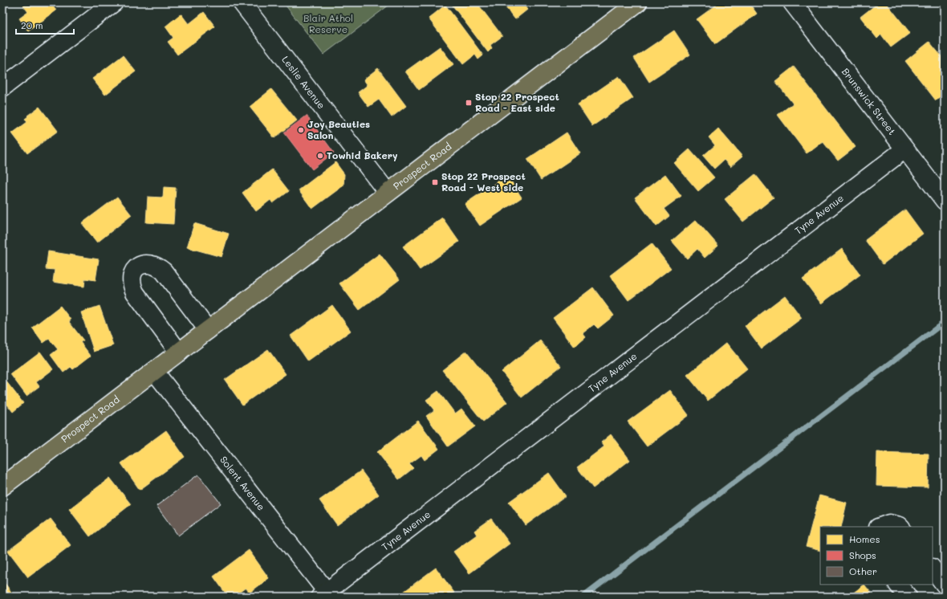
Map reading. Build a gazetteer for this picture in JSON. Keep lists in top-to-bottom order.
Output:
{
  "streets": {
    "main road": ["Prospect Road"],
    "street": [
      "Leslie Avenue",
      "Brunswick Street",
      "Tyne Avenue",
      "Solent Avenue"
    ]
  },
  "crossings": [
    ["Leslie Avenue", "Prospect Road"],
    ["Brunswick Street", "Tyne Avenue"],
    ["Prospect Road", "Solent Avenue"],
    ["Tyne Avenue", "Solent Avenue"]
  ],
  "parks": ["Blair Athol Reserve"],
  "places": {
    "transit": ["Stop 22 Prospect Road - East side", "Stop 22 Prospect Road - West side"],
    "other": ["Joy Beauties Salon", "Towhid Bakery"]
  },
  "legend": ["Homes", "Shops", "Other"],
  "scale_bar": "20 m"
}
